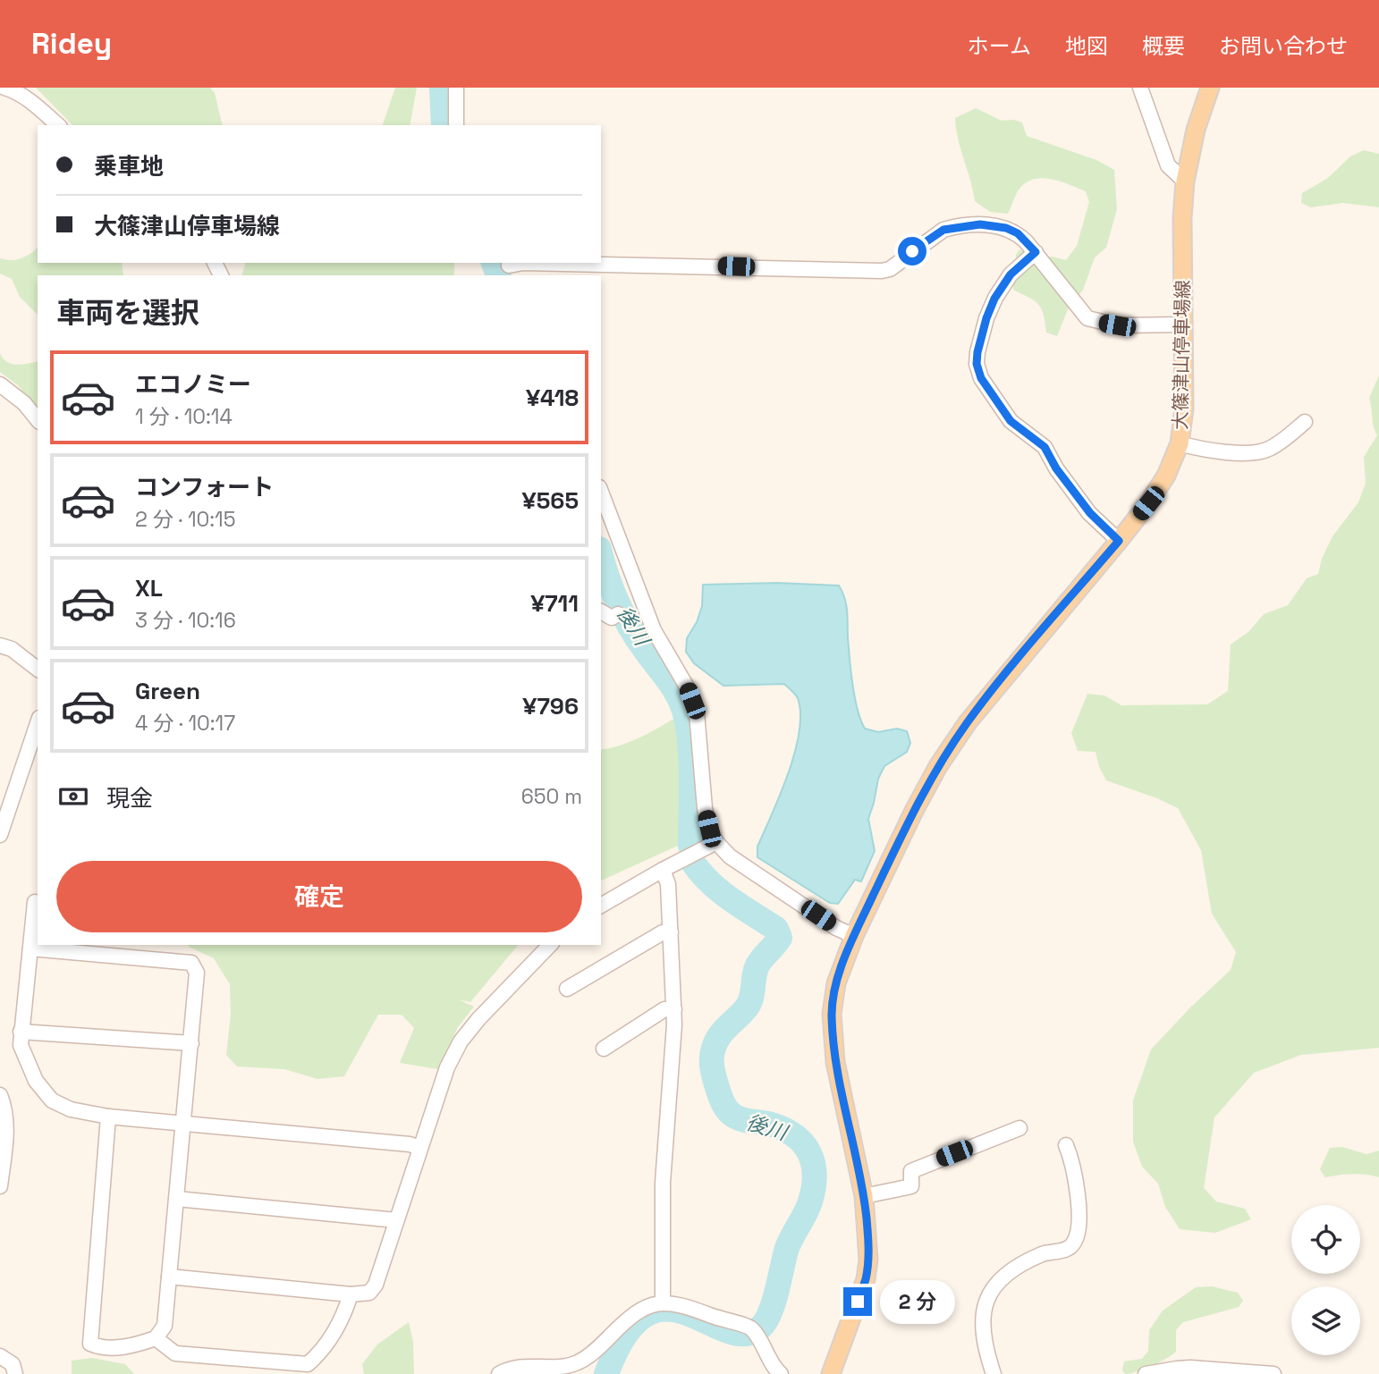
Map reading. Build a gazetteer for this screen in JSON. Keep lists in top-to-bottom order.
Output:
{
  "streets": {
    "main road": ["大篠津山停車場線"]
  },
  "water": ["後川"],
  "page": {
    "header": "Ridey",
    "nav": [
      "ホーム",
      "地図",
      "概要",
      "お問い合わせ"
    ],
    "banner": ["乗車地", "大篠津山停車場線"],
    "heading": "車両を選択",
    "list": [
      {
        "name": "エコノミー",
        "note": "1 分 · 10:14",
        "value": "¥418"
      },
      {
        "name": "コンフォート",
        "note": "2 分 · 10:15",
        "value": "¥565"
      },
      {
        "name": "XL",
        "note": "3 分 · 10:16",
        "value": "¥711"
      },
      {
        "name": "Green",
        "note": "4 分 · 10:17",
        "value": "¥796"
      }
    ],
    "pay": ["現金", "650 m"],
    "buttons": "確定",
    "bubble": "2 分"
  }
}
